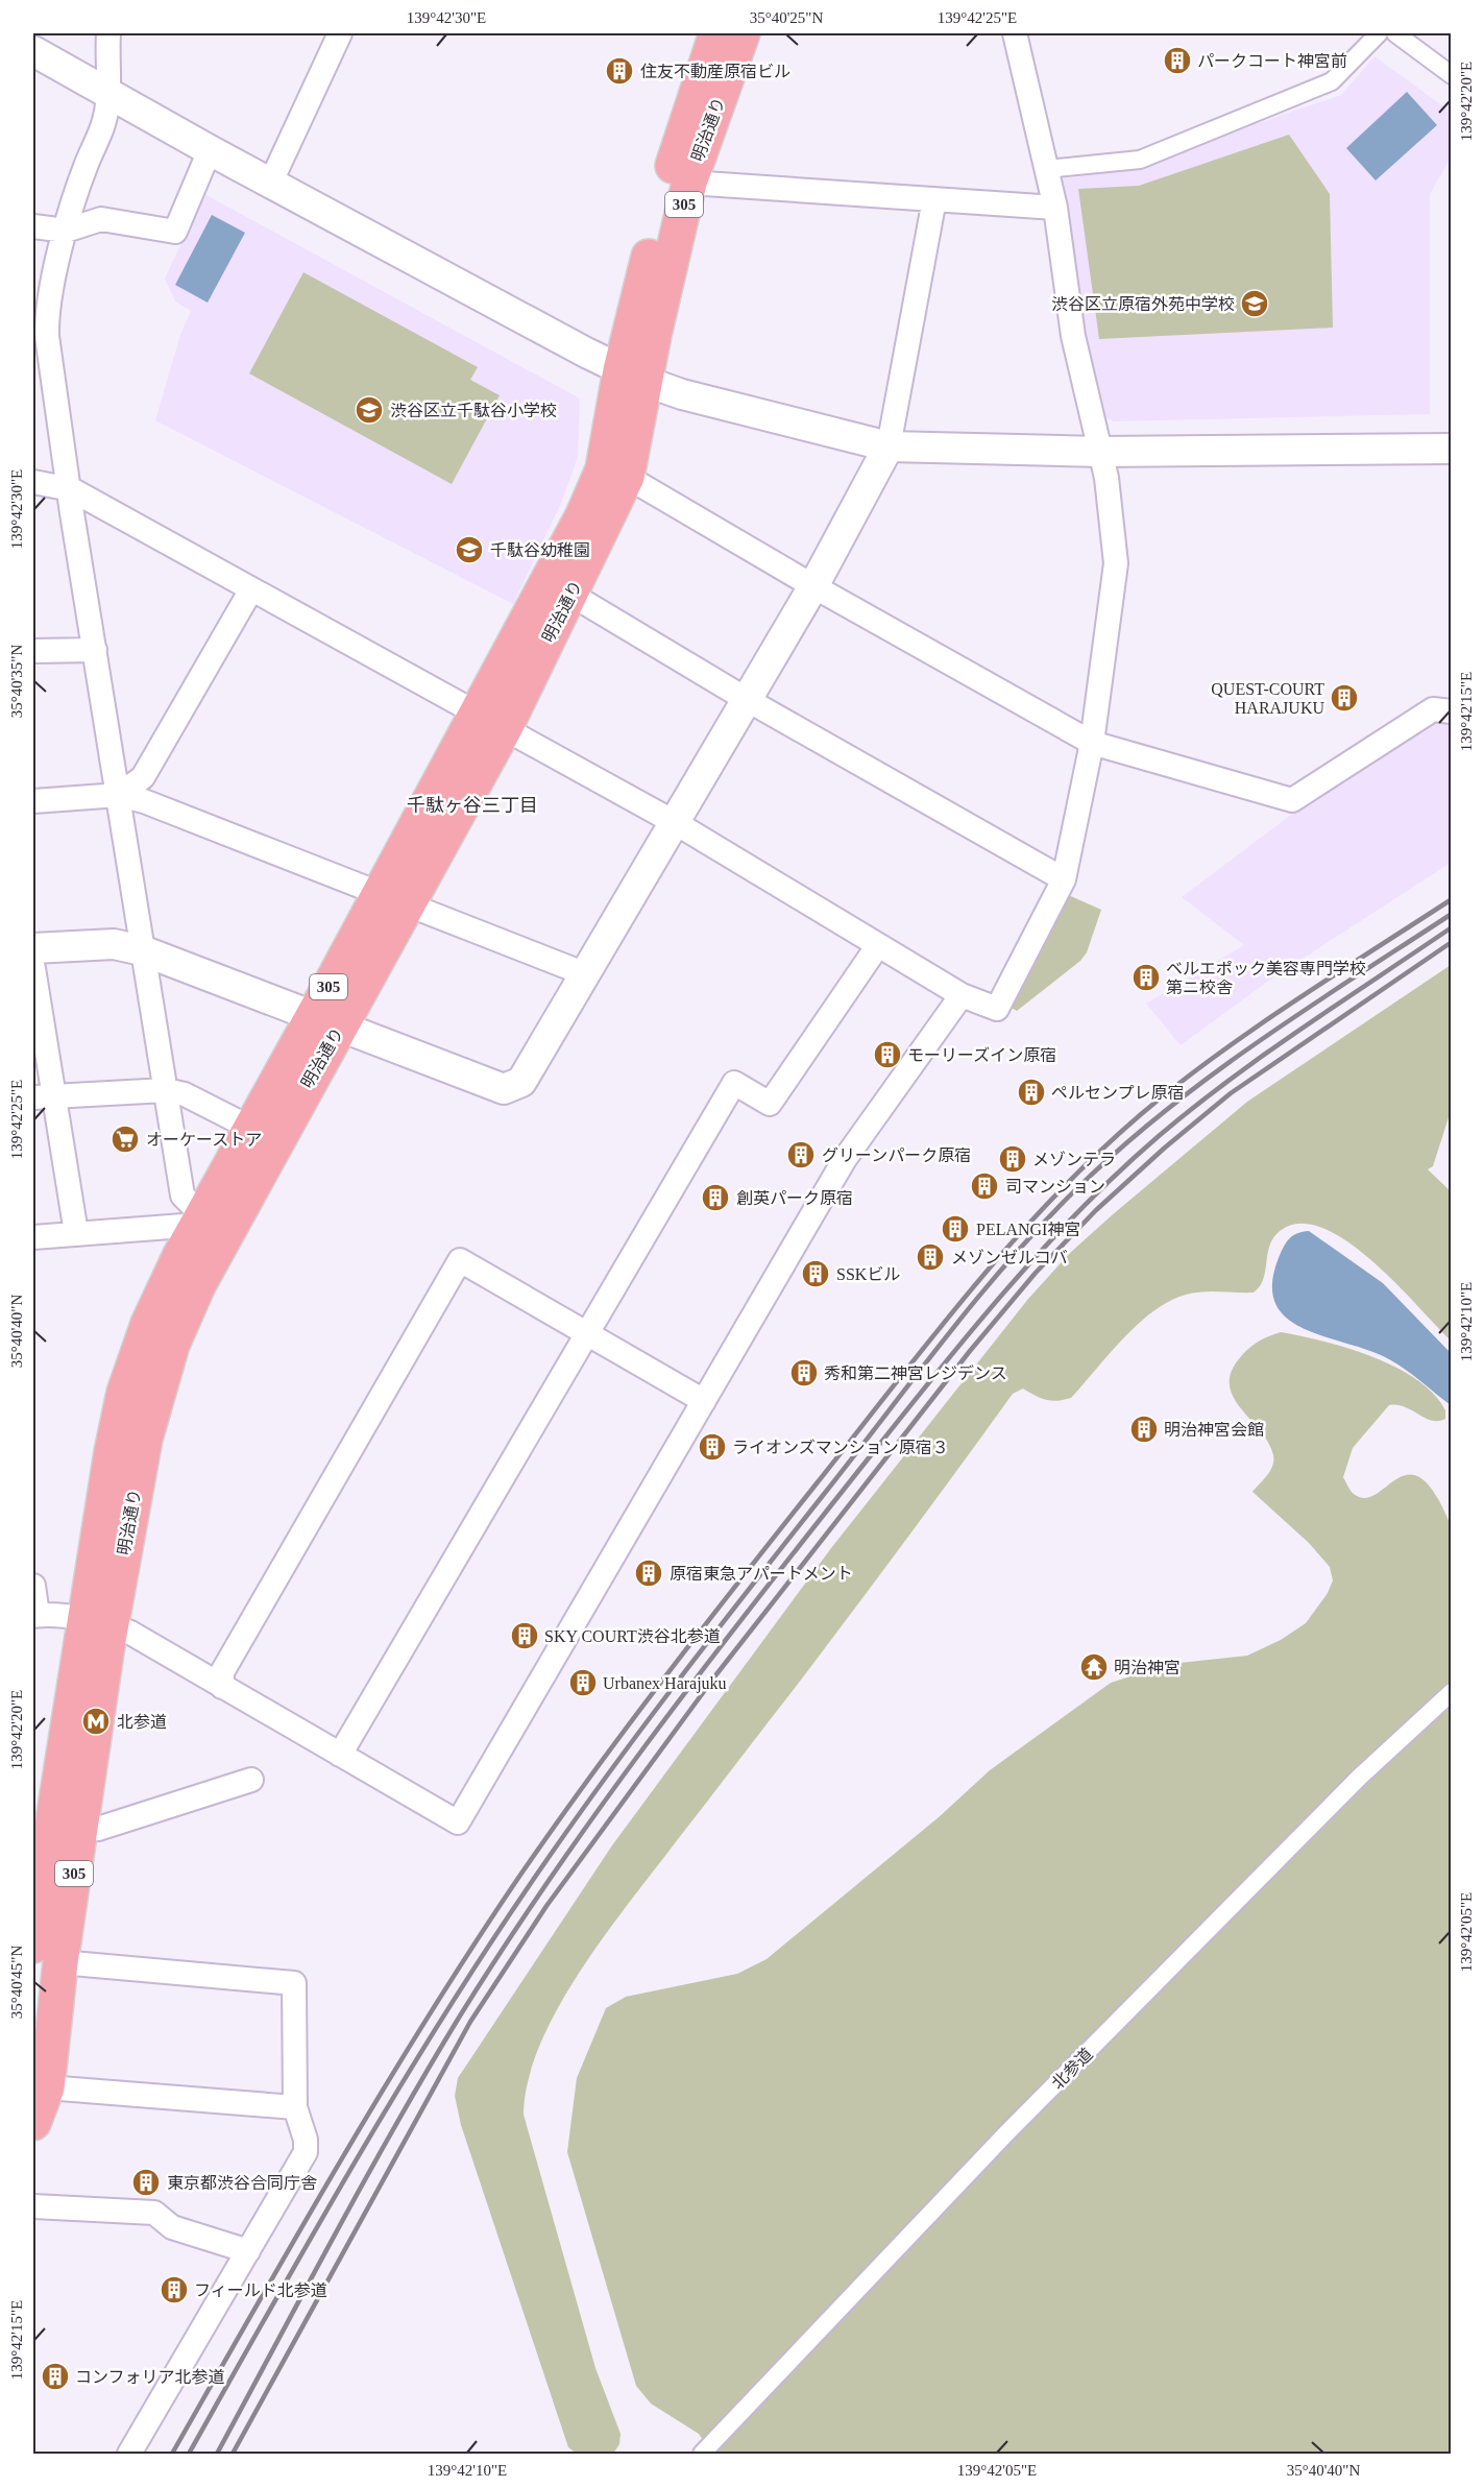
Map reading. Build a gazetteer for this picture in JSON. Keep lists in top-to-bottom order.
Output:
{
  "streets": {
    "main road": ["明治通り", "305"],
    "street": ["北参道"]
  },
  "districts": ["千駄ヶ谷三丁目"],
  "places": {
    "building": [
      "パークコート神宮前",
      "住友不動産原宿ビル",
      "QUEST-COURT HARAJUKU",
      "ベルエポック美容専門学校 第ニ校舎",
      "モーリーズイン原宿",
      "ペルセンプレ原宿",
      "グリーンパーク原宿",
      "メゾンテラ",
      "司マンション",
      "創英パーク原宿",
      "PELANGI神宮",
      "メゾンゼルコバ",
      "SSKビル",
      "秀和第二神宮レジデンス",
      "明治神宮会館",
      "ライオンズマンション原宿３",
      "原宿東急アパートメント",
      "SKY COURT渋谷北参道",
      "Urbanex Harajuku",
      "東京都渋谷合同庁舎",
      "フィールド北参道",
      "コンフォリア北参道"
    ],
    "school or university": ["渋谷区立原宿外苑中学校", "渋谷区立千駄谷小学校", "千駄谷幼稚園"],
    "supermarket": ["オーケーストア"],
    "temple": ["明治神宮"],
    "metro station": ["北参道"]
  },
  "coordinates": [
    "139°42'30\"E",
    "35°40'25\"N",
    "139°42'25\"E",
    "139°42'20\"E",
    "35°40'35\"N",
    "139°42'15\"E",
    "139°42'10\"E",
    "35°40'40\"N",
    "139°42'05\"E",
    "35°40'45\"N"
  ]
}
